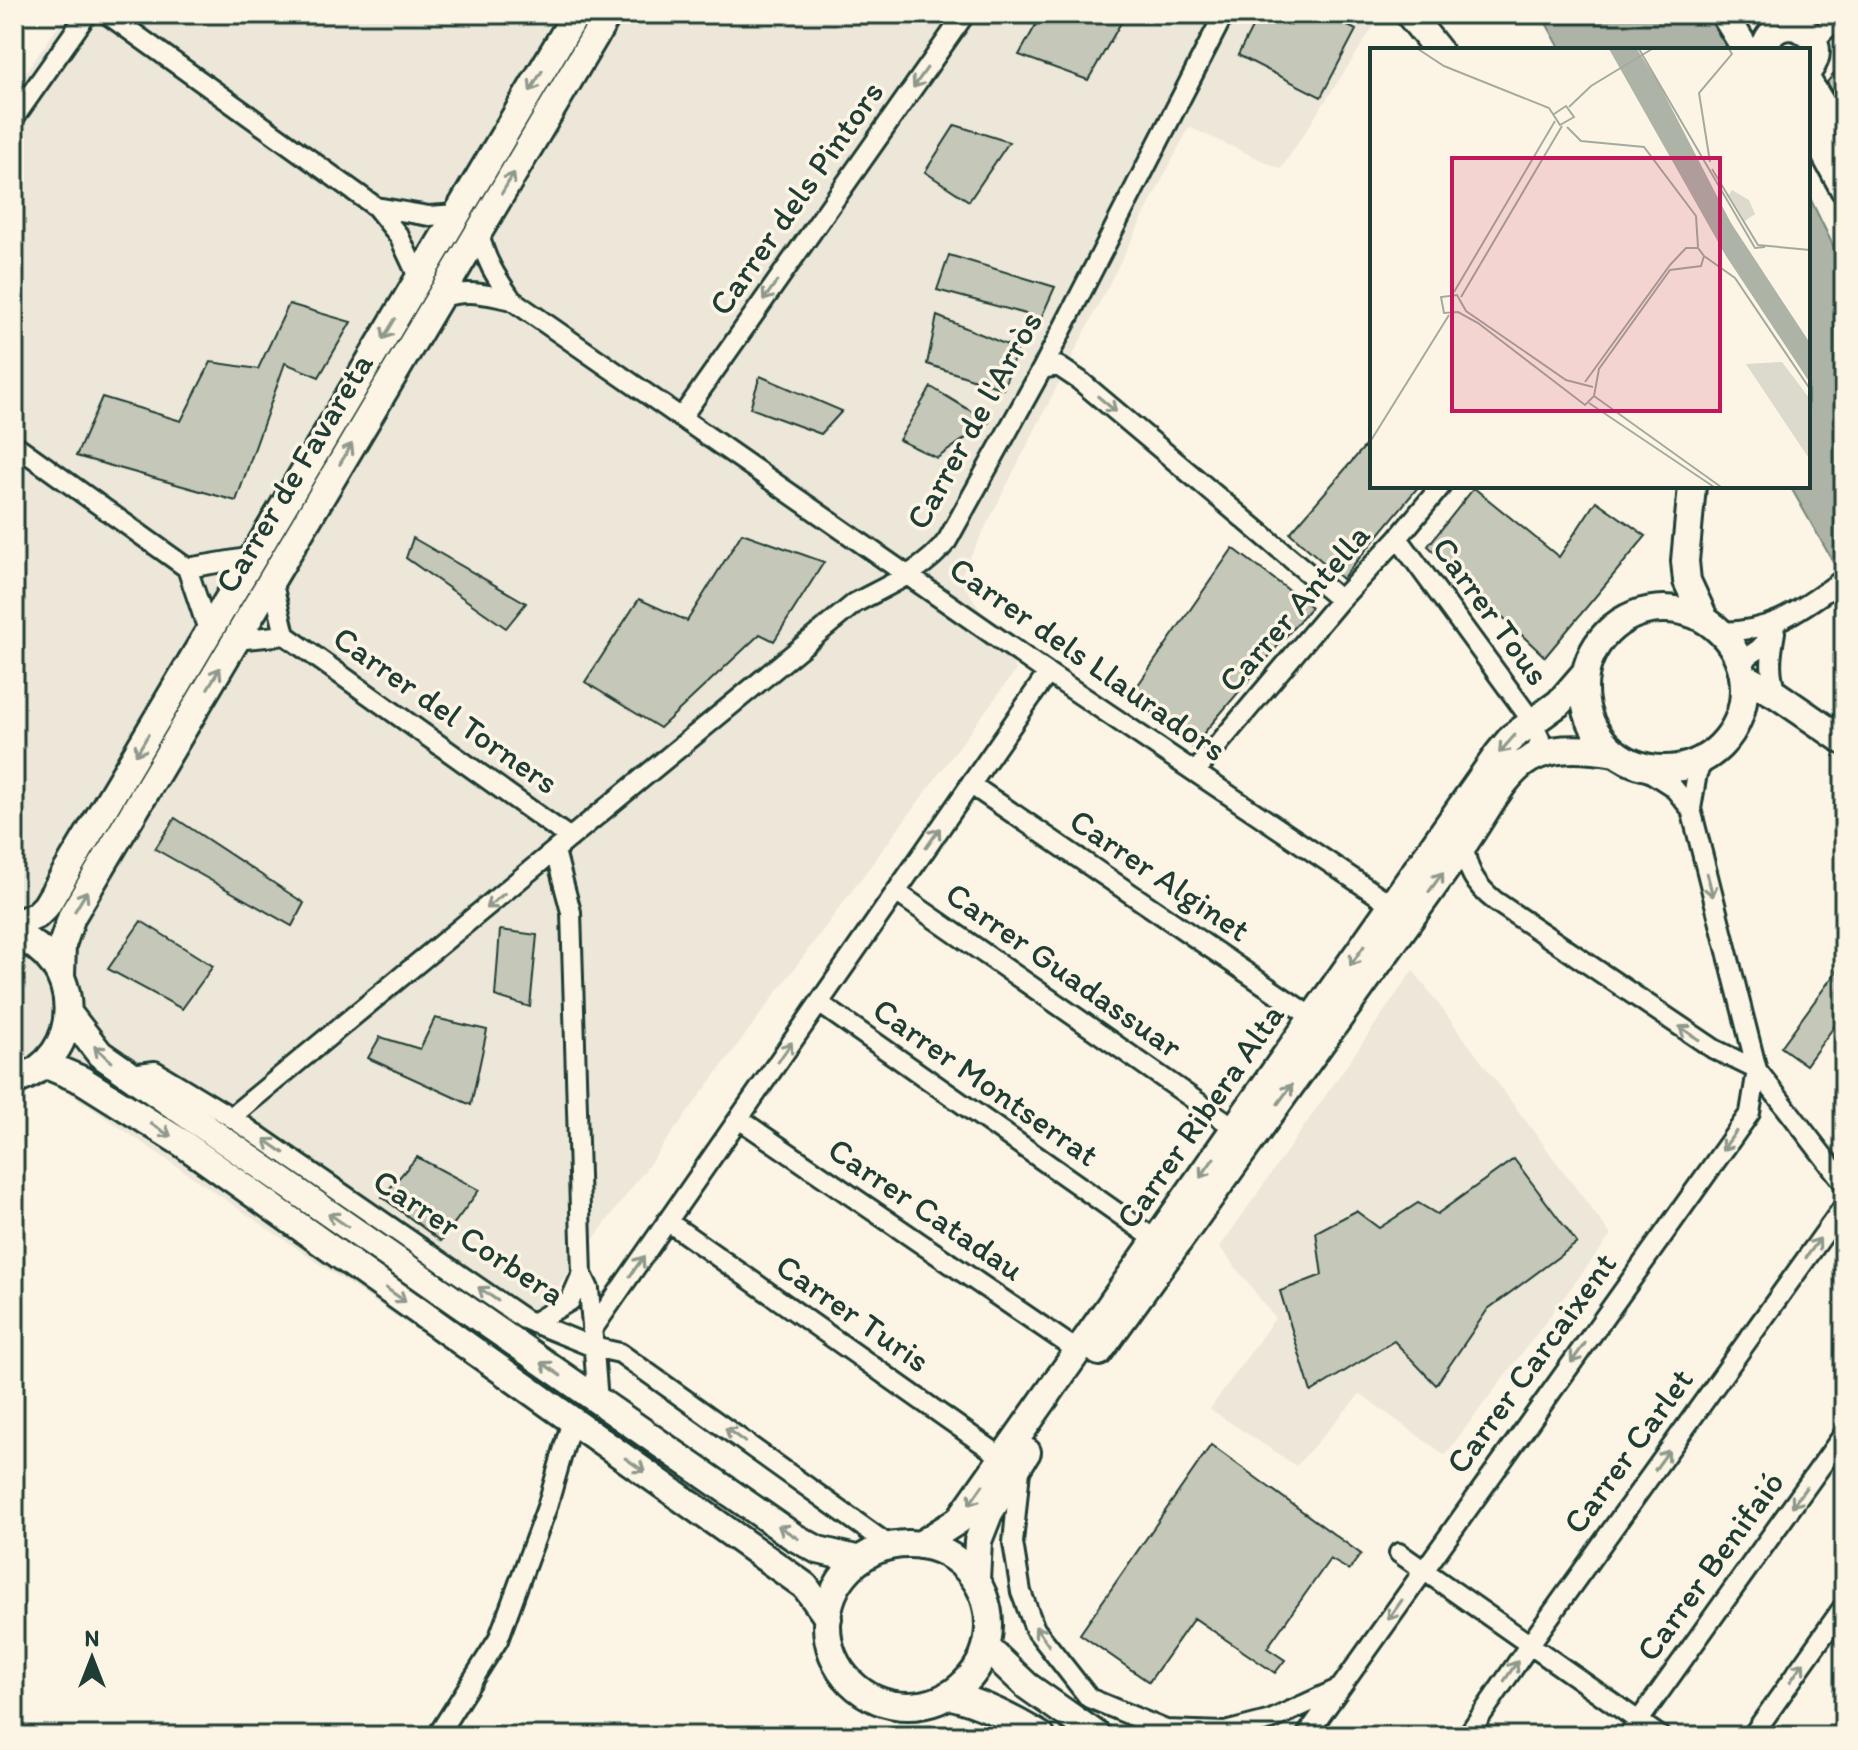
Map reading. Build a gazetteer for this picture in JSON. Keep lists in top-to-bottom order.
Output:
{
  "streets": {
    "street": [
      "Carrer dels Pintors",
      "Carrer de l'Arròs",
      "Carrer de Favareta",
      "Carrer Antella",
      "Carrer Tous",
      "Carrer dels Llauradors",
      "Carrer del Torners",
      "Carrer Alginet",
      "Carrer Guadassuar",
      "Carrer Montserrat",
      "Carrer Ribera Alta",
      "Carrer Catadau",
      "Carrer Corbera",
      "Carrer Turis",
      "Carrer Carcaixent",
      "Carrer Carlet",
      "Carrer Benifaió"
    ]
  },
  "crossings": [
    ["Carrer dels Pintors", "Carrer dels Llauradors"],
    ["Carrer de l'Arròs", "Carrer dels Llauradors"],
    ["Carrer de l'Arròs", "Carrer del Torners"],
    ["Carrer de l'Arròs", "Carrer Corbera"],
    ["Carrer de Favareta", "Carrer dels Llauradors"],
    ["Carrer Antella", "Carrer Tous"],
    ["Carrer Antella", "Carrer dels Llauradors"],
    ["Carrer Tous", "Carrer Ribera Alta"],
    ["Carrer dels Llauradors", "Carrer Ribera Alta"],
    ["Carrer Alginet", "Carrer Ribera Alta"],
    ["Carrer Guadassuar", "Carrer Ribera Alta"],
    ["Carrer Montserrat", "Carrer Ribera Alta"],
    ["Carrer Ribera Alta", "Carrer Catadau"],
    ["Carrer Ribera Alta", "Carrer Corbera"],
    ["Carrer Ribera Alta", "Carrer Turis"],
    ["Carrer Ribera Alta", "Carrer Carcaixent"],
    ["Carrer Turis", "Carrer Carcaixent"]
  ],
  "one_way": ["Carrer dels Pintors", "Carrer Carlet"],
  "north": "top"
}
